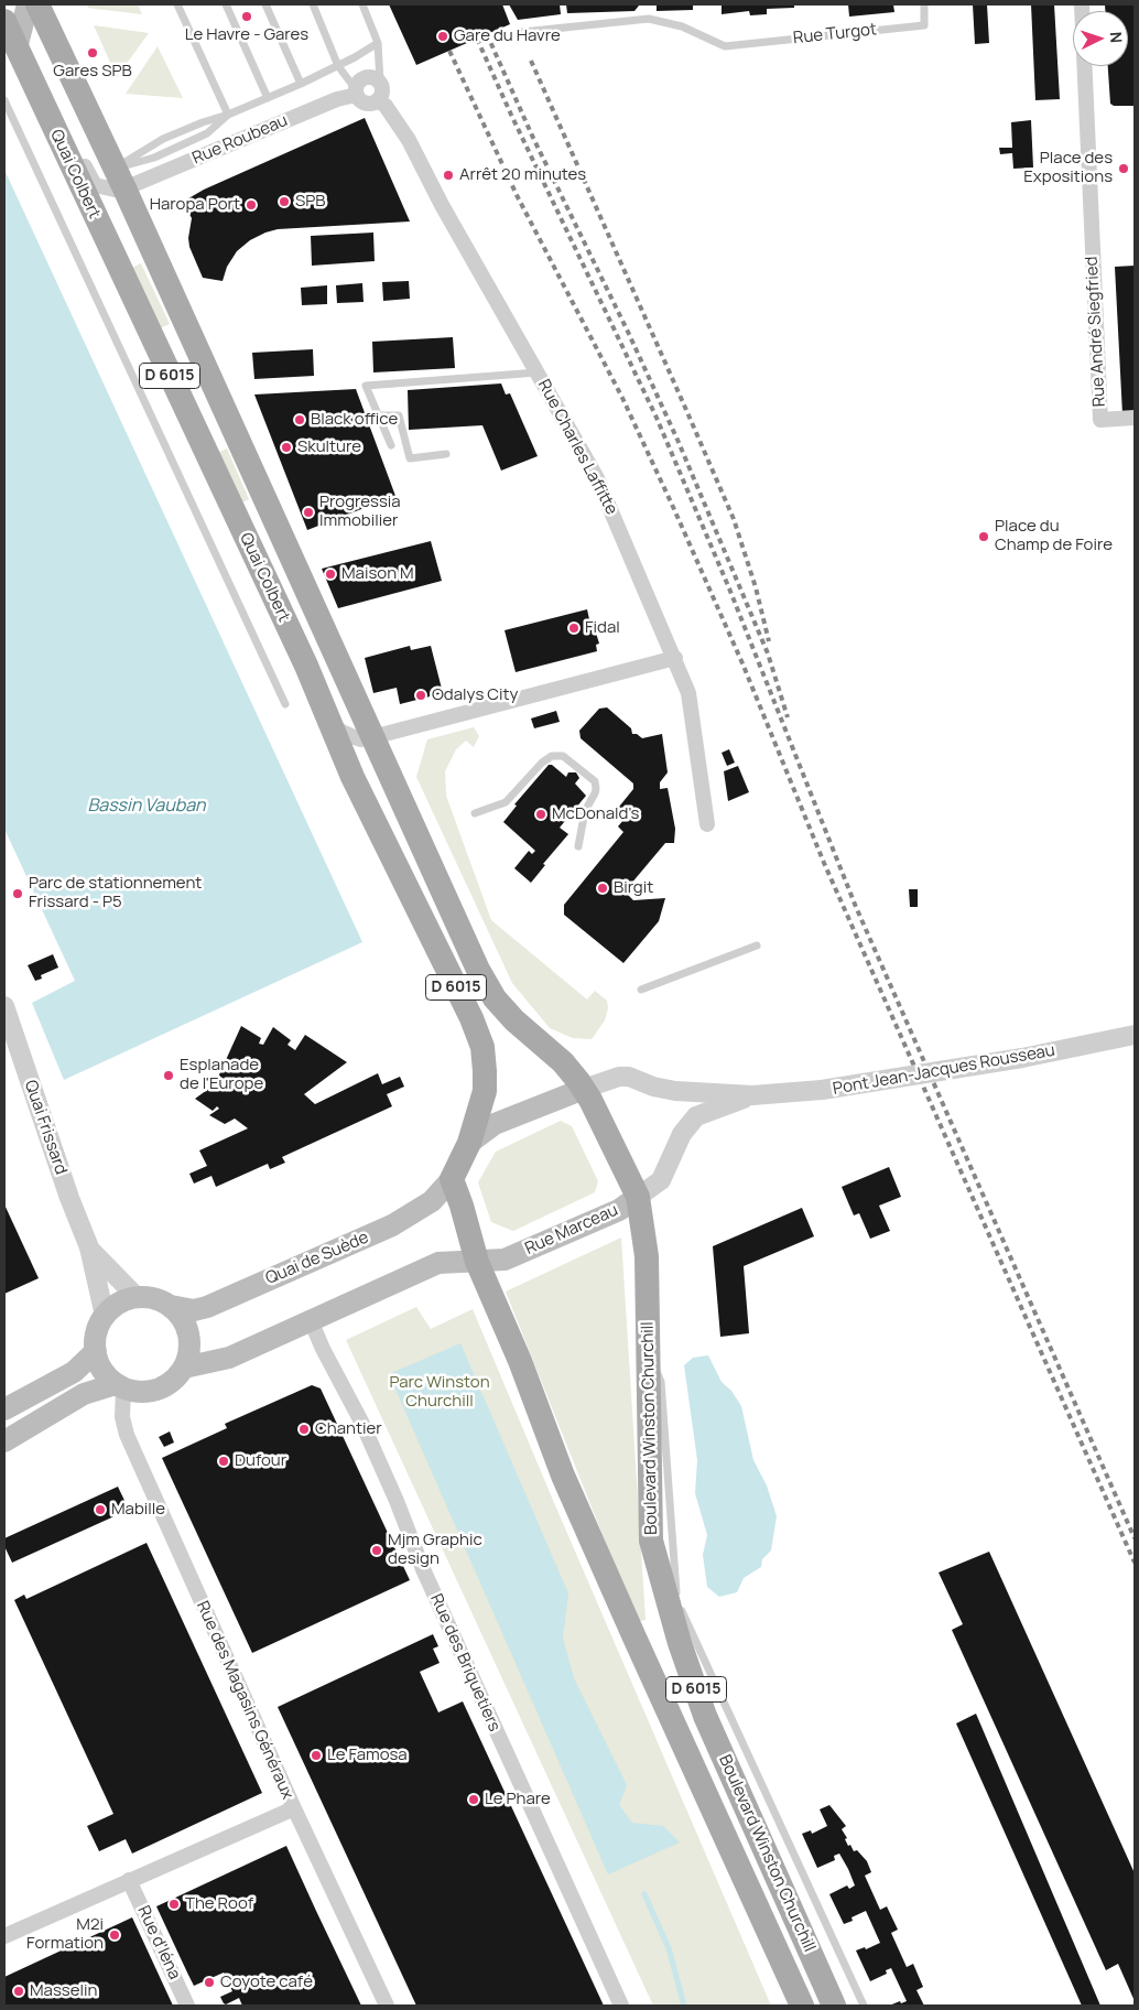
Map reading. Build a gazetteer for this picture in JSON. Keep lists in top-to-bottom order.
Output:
{
  "streets": {
    "main road": [
      "Quai Colbert",
      "D 6015",
      "Rue Marceau",
      "Quai de Suède",
      "Boulevard Winston Churchill"
    ],
    "street": [
      "Rue Roubeau",
      "Rue André Siegfried",
      "Rue Charles Laffitte",
      "Pont Jean-Jacques Rousseau",
      "Quai Frissard",
      "Rue des Briquetiers",
      "Rue des Magasins Généraux",
      "Rue d'Iéna"
    ],
    "lane": ["Rue Turgot"]
  },
  "crossings": [
    ["Rue Roubeau", "Quai Colbert"],
    ["Rue Roubeau", "Rue Charles Laffitte"],
    ["Quai Colbert", "Boulevard Winston Churchill"],
    ["Pont Jean-Jacques Rousseau", "Rue Marceau"],
    ["Pont Jean-Jacques Rousseau", "Boulevard Winston Churchill"],
    ["Quai Frissard", "Quai de Suède"],
    ["Quai Frissard", "Rue des Magasins Généraux"],
    ["Rue Marceau", "Boulevard Winston Churchill"],
    ["Quai de Suède", "Boulevard Winston Churchill"],
    ["Quai de Suède", "Rue des Magasins Généraux"]
  ],
  "water": ["Bassin Vauban"],
  "parks": ["Parc Winston Churchill"],
  "places": [
    "Le Havre - Gares",
    "Gare du Havre",
    "Gares SPB",
    "Place des Expositions",
    "Arrêt 20 minutes",
    "SPB",
    "Haropa Port",
    "Black office",
    "Skulture",
    "Progressia Immobilier",
    "Place du Champ de Foire",
    "Maison M",
    "Fidal",
    "Odalys City",
    "McDonald's",
    "Birgit",
    "Parc de stationnement Frissard - P5",
    "Esplanade de l'Europe",
    "Chantier",
    "Dufour",
    "Mabille",
    "Mjm Graphic design",
    "Le Famosa",
    "Le Phare",
    "The Roof",
    "M2i Formation",
    "Coyote café",
    "Masselin"
  ],
  "north": "right"
}
